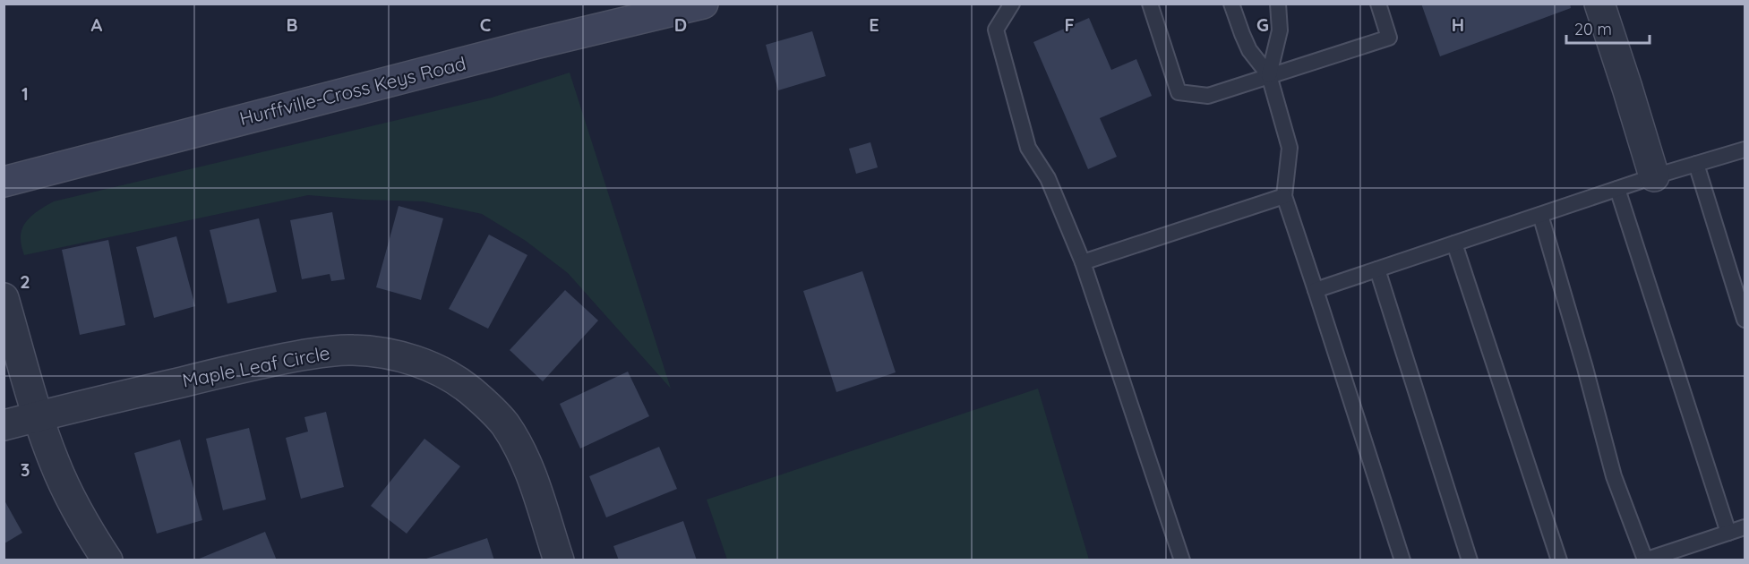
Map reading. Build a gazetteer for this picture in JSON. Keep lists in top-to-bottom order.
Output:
{
  "streets": {
    "main road": ["Hurffville-Cross Keys Road"],
    "street": ["Maple Leaf Circle"]
  },
  "scale_bar": "20 m",
  "grid": {
    "columns": [
      "A",
      "B",
      "C",
      "D",
      "E",
      "F",
      "G",
      "H"
    ],
    "rows": ["1", "2", "3"]
  }
}
